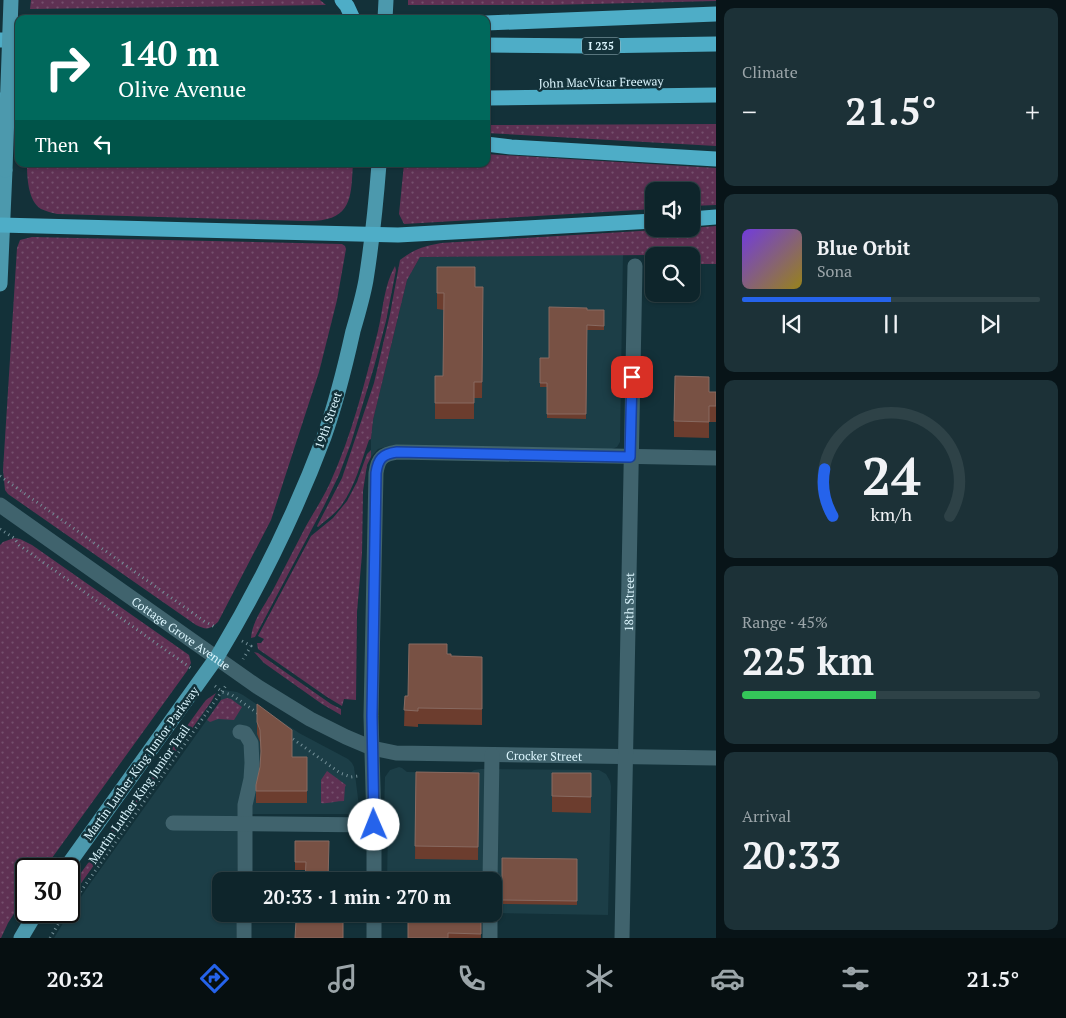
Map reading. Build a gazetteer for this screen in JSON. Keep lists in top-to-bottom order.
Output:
{
  "streets": {
    "highway": ["I 235", "John MacVicar Freeway"],
    "main road": ["19th Street", "Martin Luther King Junior Parkway"],
    "street": ["18th Street", "Cottage Grove Avenue", "Crocker Street"],
    "path": ["Martin Luther King Junior Trail"]
  },
  "crossings": [
    ["19th Street", "Cottage Grove Avenue"],
    ["19th Street", "Martin Luther King Junior Parkway"],
    ["18th Street", "Crocker Street"],
    ["Cottage Grove Avenue", "Crocker Street"],
    ["Cottage Grove Avenue", "Martin Luther King Junior Parkway"]
  ],
  "page": {
    "tile": [
      "Climate",
      ["Range · 45%", "225 km"],
      ["Arrival", "20:33"]
    ],
    "turn": ["140 m", "Olive Avenue"],
    "heat": ["−", "21.5°", "+"],
    "then": "Then",
    "song": ["Blue Orbit", "Sona"],
    "limit": "30",
    "trip": "20:33 · 1 min · 270 m",
    "tabs": ["20:32", "21.5°"],
    "gauge": ["24", "km/h"]
  }
}
